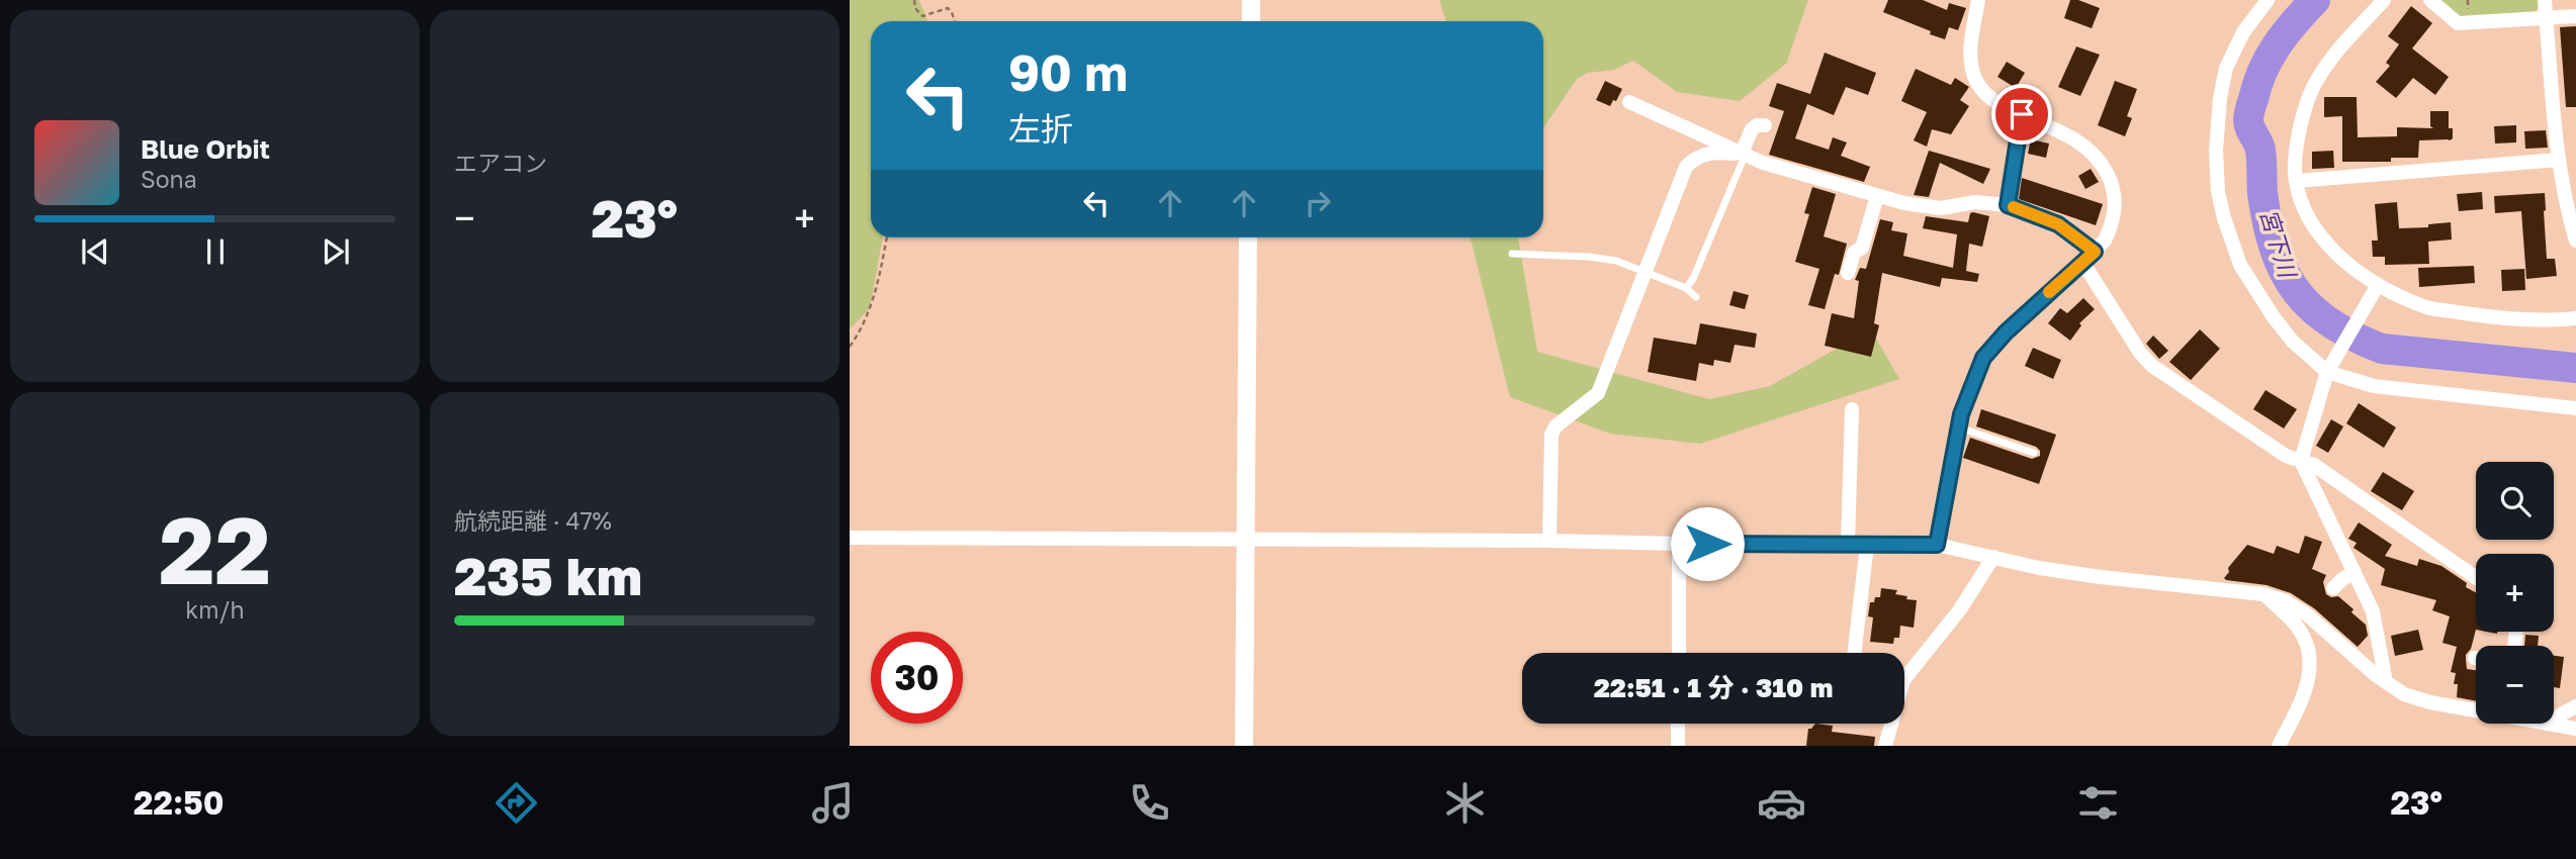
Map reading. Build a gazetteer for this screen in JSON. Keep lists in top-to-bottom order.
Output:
{
  "water": ["宮下川"],
  "page": {
    "tile": [
      "エアコン",
      ["22", "km/h"],
      ["航続距離 · 47%", "235 km"]
    ],
    "turn": ["90 m", "左折"],
    "song": ["Blue Orbit", "Sona"],
    "heat": ["−", "23°", "+"],
    "map_buttons": ["+", "−"],
    "limit": "30",
    "trip": "22:51 · 1 分 · 310 m",
    "tabs": ["22:50", "23°"]
  }
}
